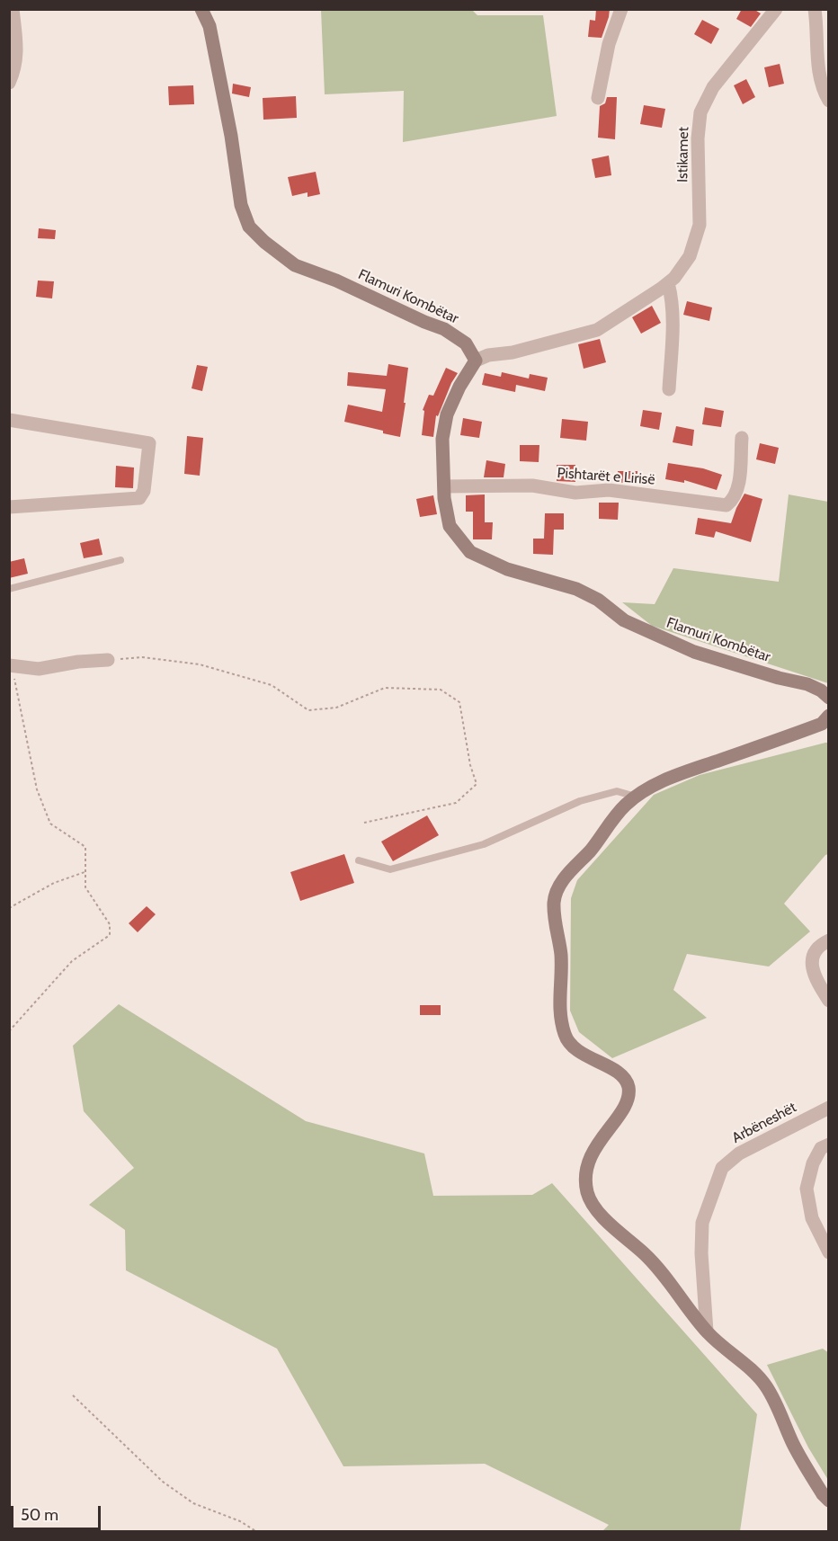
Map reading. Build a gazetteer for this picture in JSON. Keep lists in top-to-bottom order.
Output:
{
  "streets": {
    "street": [
      "Istikamet",
      "Flamuri Kombëtar",
      "Pishtarët e Lirisë",
      "Arbëneshët"
    ]
  },
  "crossings": [
    ["Istikamet", "Flamuri Kombëtar"],
    ["Flamuri Kombëtar", "Pishtarët e Lirisë"]
  ],
  "scale_bar": "50 m"
}
